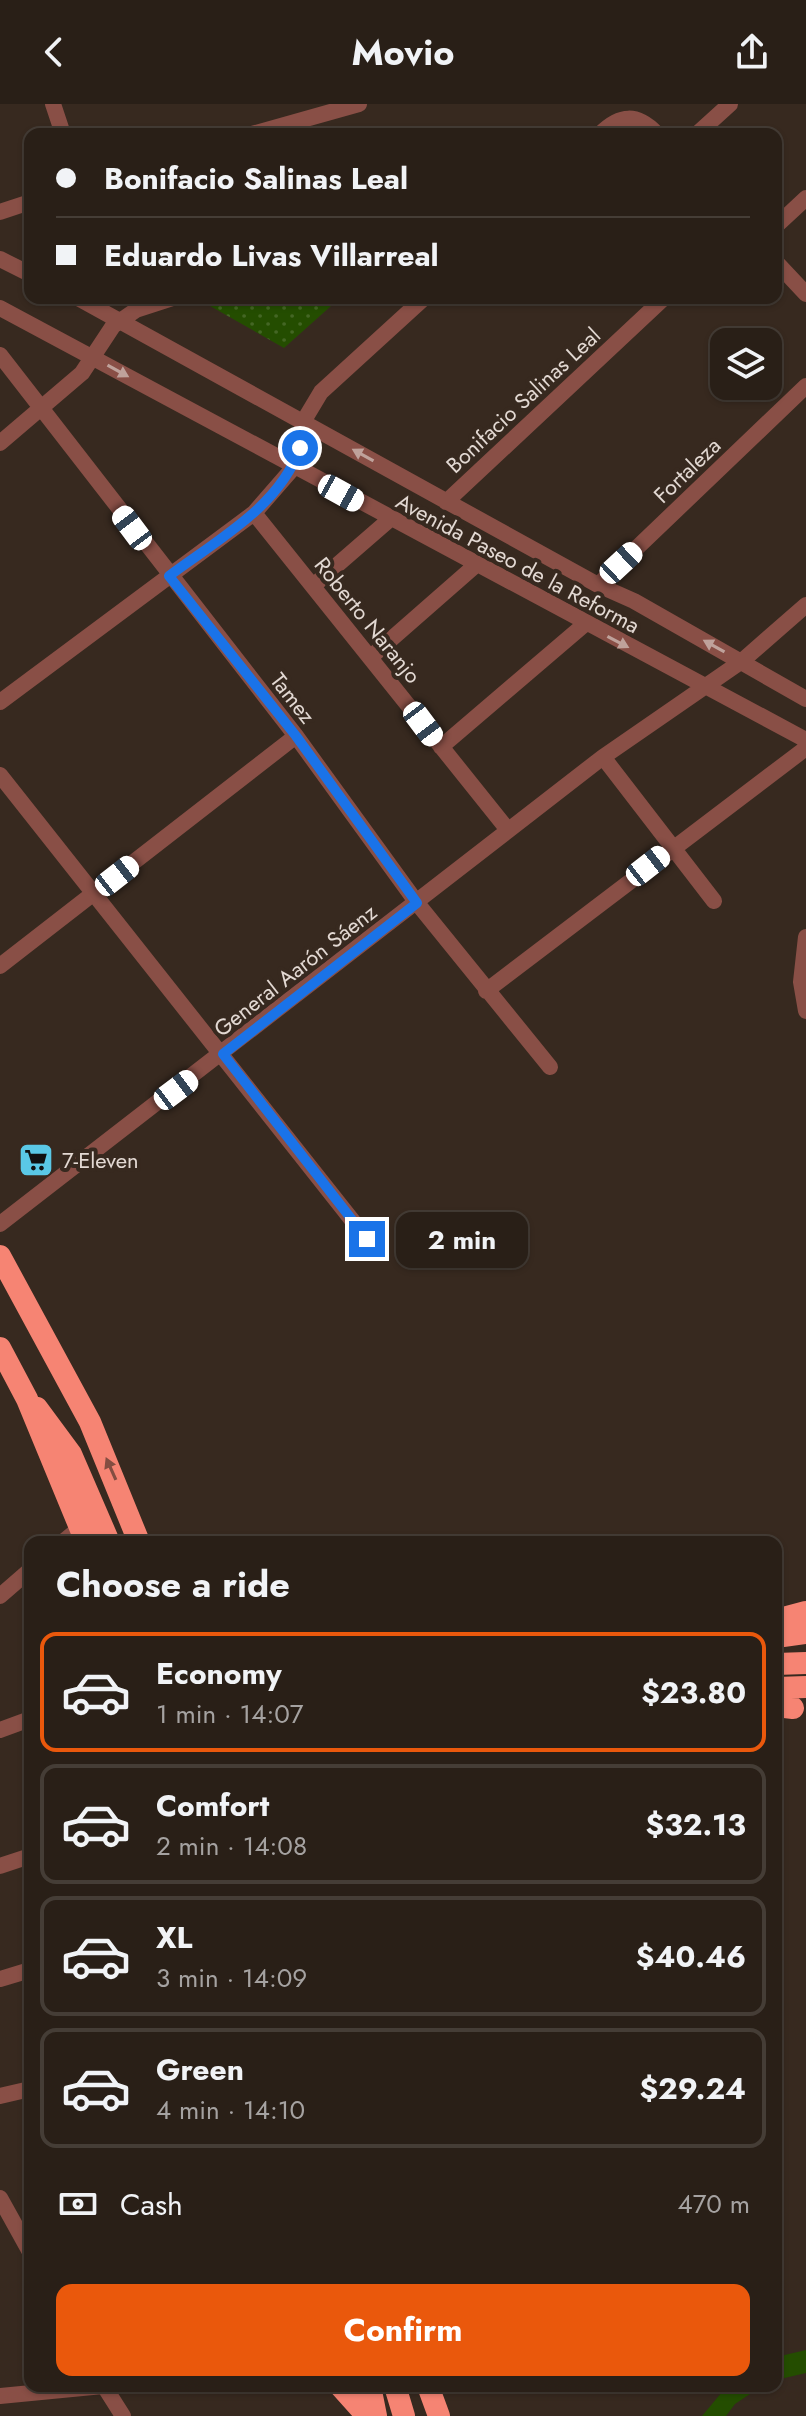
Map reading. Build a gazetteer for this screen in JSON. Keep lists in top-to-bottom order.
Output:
{
  "streets": {
    "street": [
      "Bonifacio Salinas Leal",
      "Fortaleza",
      "Avenida Paseo de la Reforma",
      "Roberto Naranjo",
      "Tamez",
      "General Aarón Sáenz"
    ]
  },
  "crossings": [
    ["Bonifacio Salinas Leal", "Avenida Paseo de la Reforma"],
    ["Fortaleza", "Avenida Paseo de la Reforma"],
    ["Avenida Paseo de la Reforma", "General Aarón Sáenz"],
    ["Roberto Naranjo", "General Aarón Sáenz"],
    ["Tamez", "General Aarón Sáenz"]
  ],
  "places": {
    "supermarket": ["7-Eleven"]
  },
  "page": {
    "header": "Movio",
    "banner": ["Bonifacio Salinas Leal", "Eduardo Livas Villarreal"],
    "bubble": "2 min",
    "heading": "Choose a ride",
    "list": [
      {
        "name": "Economy",
        "note": "1 min · 14:07",
        "value": "$23.80"
      },
      {
        "name": "Comfort",
        "note": "2 min · 14:08",
        "value": "$32.13"
      },
      {
        "name": "XL",
        "note": "3 min · 14:09",
        "value": "$40.46"
      },
      {
        "name": "Green",
        "note": "4 min · 14:10",
        "value": "$29.24"
      }
    ],
    "pay": ["Cash", "470 m"],
    "buttons": "Confirm"
  }
}
